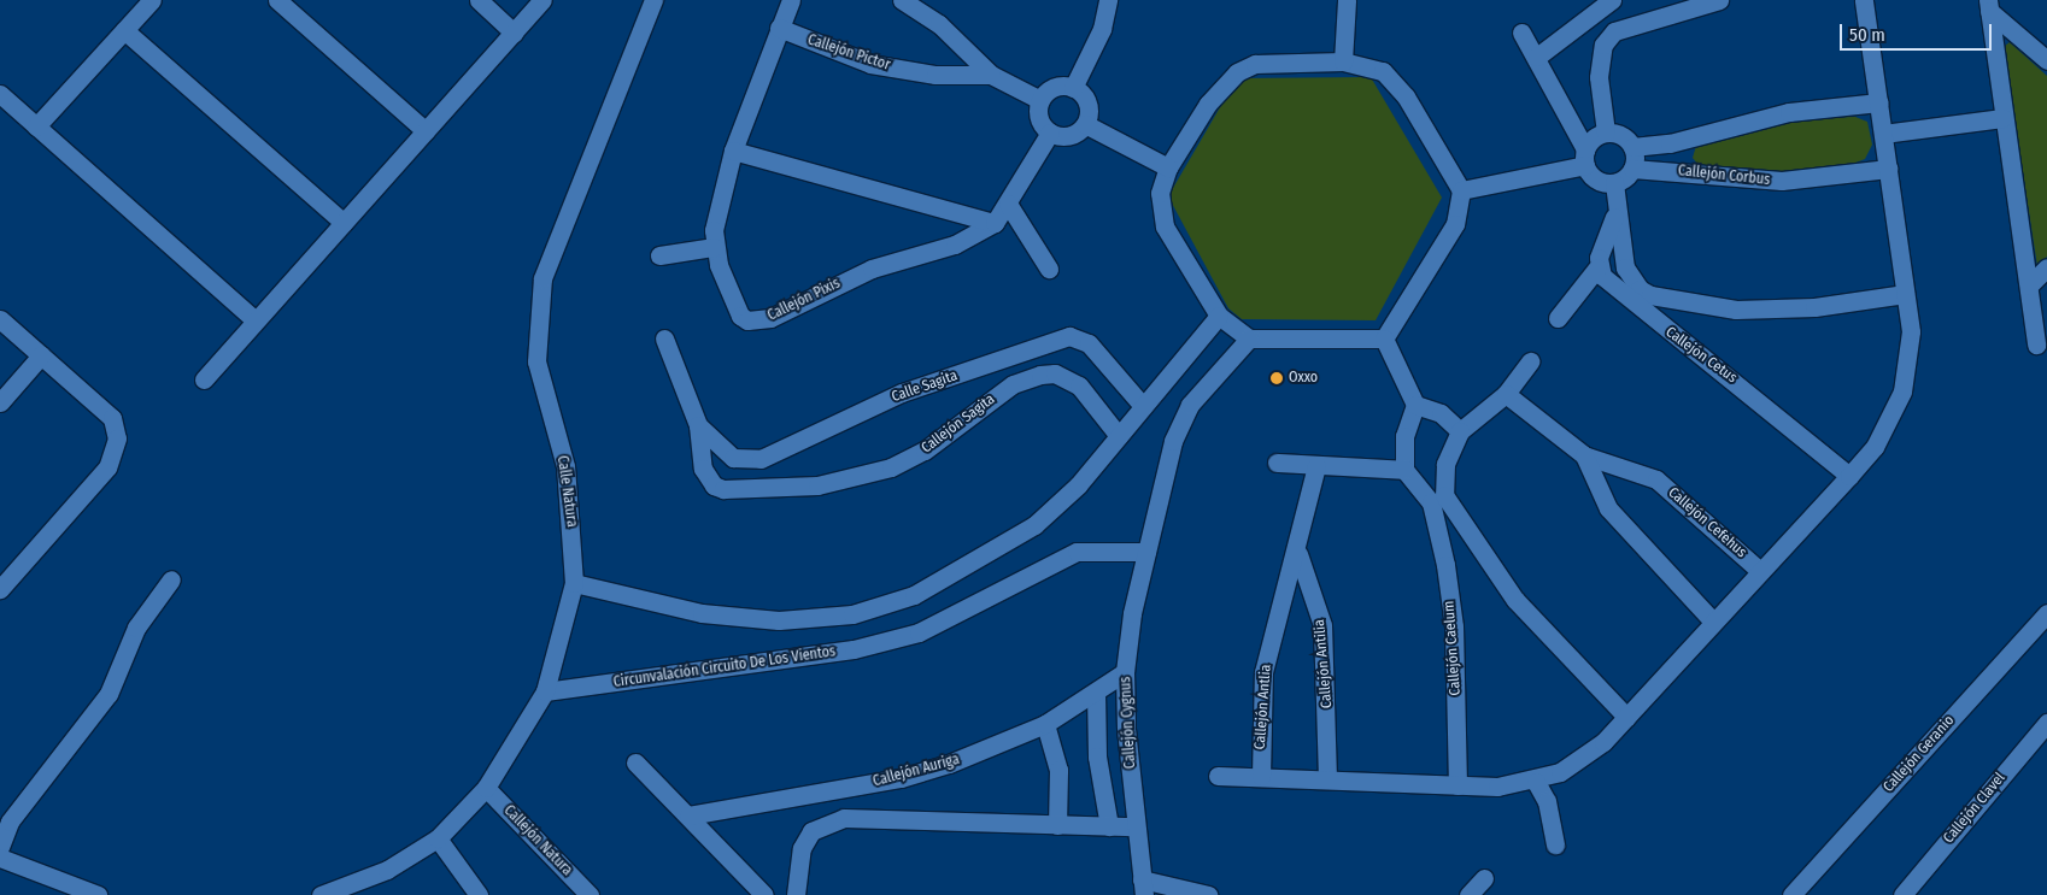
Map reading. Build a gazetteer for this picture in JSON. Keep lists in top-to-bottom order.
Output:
{
  "streets": {
    "street": [
      "Callejón Pictor",
      "Callejón Corbus",
      "Callejón Pixis",
      "Callejón Cetus",
      "Calle Sagita",
      "Callejón Sagita",
      "Calle Natura",
      "Callejón Cefehus",
      "Callejón Caelum",
      "Callejón Antilia",
      "Circunvalación Circuito De Los Vientos",
      "Callejón Antlia",
      "Callejón Cygnus",
      "Callejón Geranio",
      "Callejón Auriga",
      "Callejón Clavel",
      "Callejón Natura"
    ]
  },
  "crossings": [
    ["Callejón Pictor", "Callejón Pixis"],
    ["Callejón Corbus", "Callejón Cetus"],
    ["Calle Natura", "Circunvalación Circuito De Los Vientos"],
    ["Calle Natura", "Callejón Natura"],
    ["Callejón Antilia", "Callejón Antlia"],
    ["Circunvalación Circuito De Los Vientos", "Callejón Cygnus"],
    ["Callejón Cygnus", "Callejón Auriga"]
  ],
  "places": ["Oxxo"],
  "scale_bar": "50 m"
}
